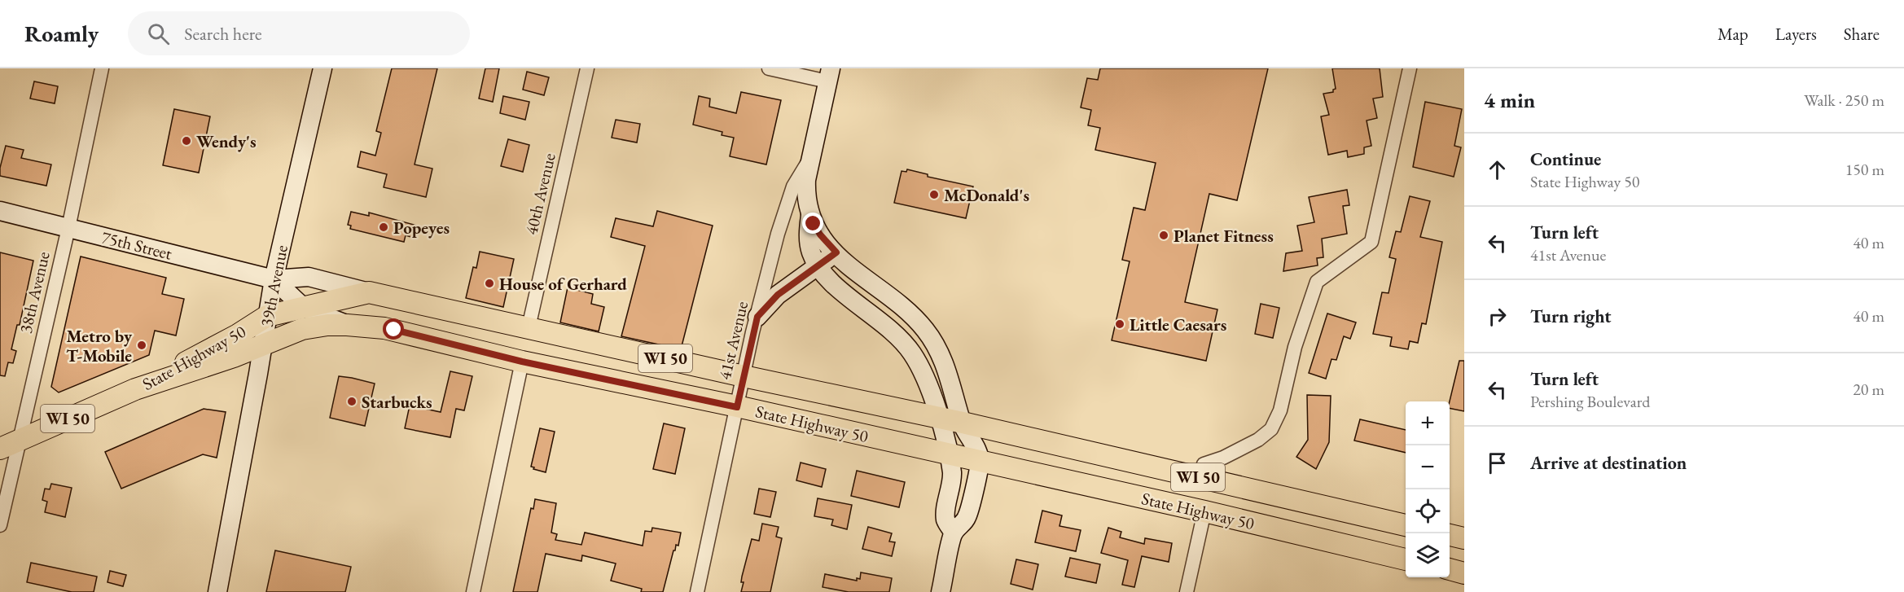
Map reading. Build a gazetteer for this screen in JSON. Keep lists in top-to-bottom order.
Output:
{
  "streets": {
    "main road": ["State Highway 50", "WI 50"],
    "street": [
      "40th Avenue",
      "75th Street",
      "39th Avenue",
      "38th Avenue",
      "41st Avenue"
    ]
  },
  "crossings": [
    ["40th Avenue", "State Highway 50"],
    ["75th Street", "39th Avenue"],
    ["75th Street", "38th Avenue"],
    ["75th Street", "State Highway 50"],
    ["39th Avenue", "State Highway 50"],
    ["38th Avenue", "WI 50"],
    ["41st Avenue", "State Highway 50"],
    ["State Highway 50", "WI 50"]
  ],
  "places": [
    "Wendy's",
    "McDonald's",
    "Popeyes",
    "Planet Fitness",
    "House of Gerhard",
    "Little Caesars",
    "Metro by T-Mobile",
    "Starbucks"
  ],
  "page": {
    "header": "Roamly",
    "search": "Search here",
    "nav": ["Map", "Layers", "Share"],
    "heading": ["4 min", "Walk · 250 m"],
    "list": [
      ["Continue", "State Highway 50", "150 m"],
      ["Turn left", "41st Avenue", "40 m"],
      ["Turn right", "40 m"],
      ["Turn left", "Pershing Boulevard", "20 m"],
      "Arrive at destination"
    ],
    "map_buttons": ["+", "−"]
  }
}
